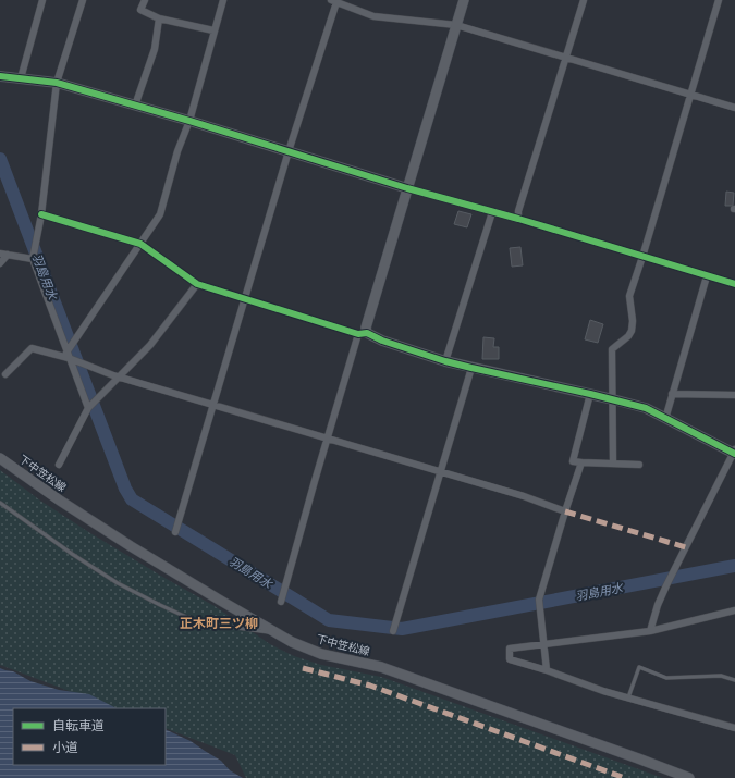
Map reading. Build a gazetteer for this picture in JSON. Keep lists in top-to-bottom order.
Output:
{
  "streets": {
    "street": ["下中笠松線"]
  },
  "districts": ["正木町三ツ柳"],
  "water": ["羽島用水"],
  "legend": ["自転車道", "小道"]
}
